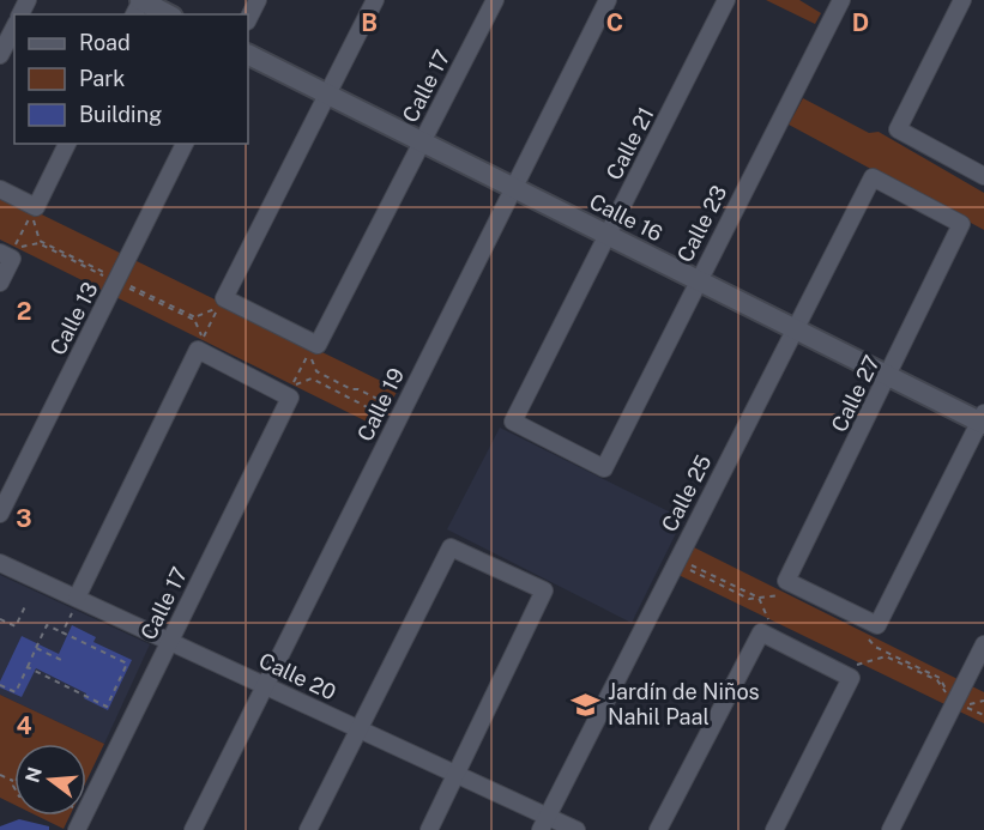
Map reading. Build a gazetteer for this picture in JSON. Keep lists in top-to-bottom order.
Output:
{
  "streets": {
    "street": [
      "Calle 17",
      "Calle 21",
      "Calle 16",
      "Calle 23",
      "Calle 13",
      "Calle 27",
      "Calle 19",
      "Calle 25",
      "Calle 20"
    ]
  },
  "crossings": [
    ["Calle 17", "Calle 16"],
    ["Calle 17", "Calle 20"],
    ["Calle 21", "Calle 16"],
    ["Calle 21", "Calle 23"],
    ["Calle 16", "Calle 23"],
    ["Calle 16", "Calle 27"],
    ["Calle 16", "Calle 19"],
    ["Calle 16", "Calle 25"],
    ["Calle 27", "Calle 25"],
    ["Calle 19", "Calle 20"],
    ["Calle 25", "Calle 20"]
  ],
  "places": {
    "school or university": ["Jardín de Niños Nahil Paal"]
  },
  "legend": ["Road", "Park", "Building"],
  "north": "left",
  "grid": {
    "columns": ["B", "C", "D"],
    "rows": ["2", "3", "4"]
  }
}
